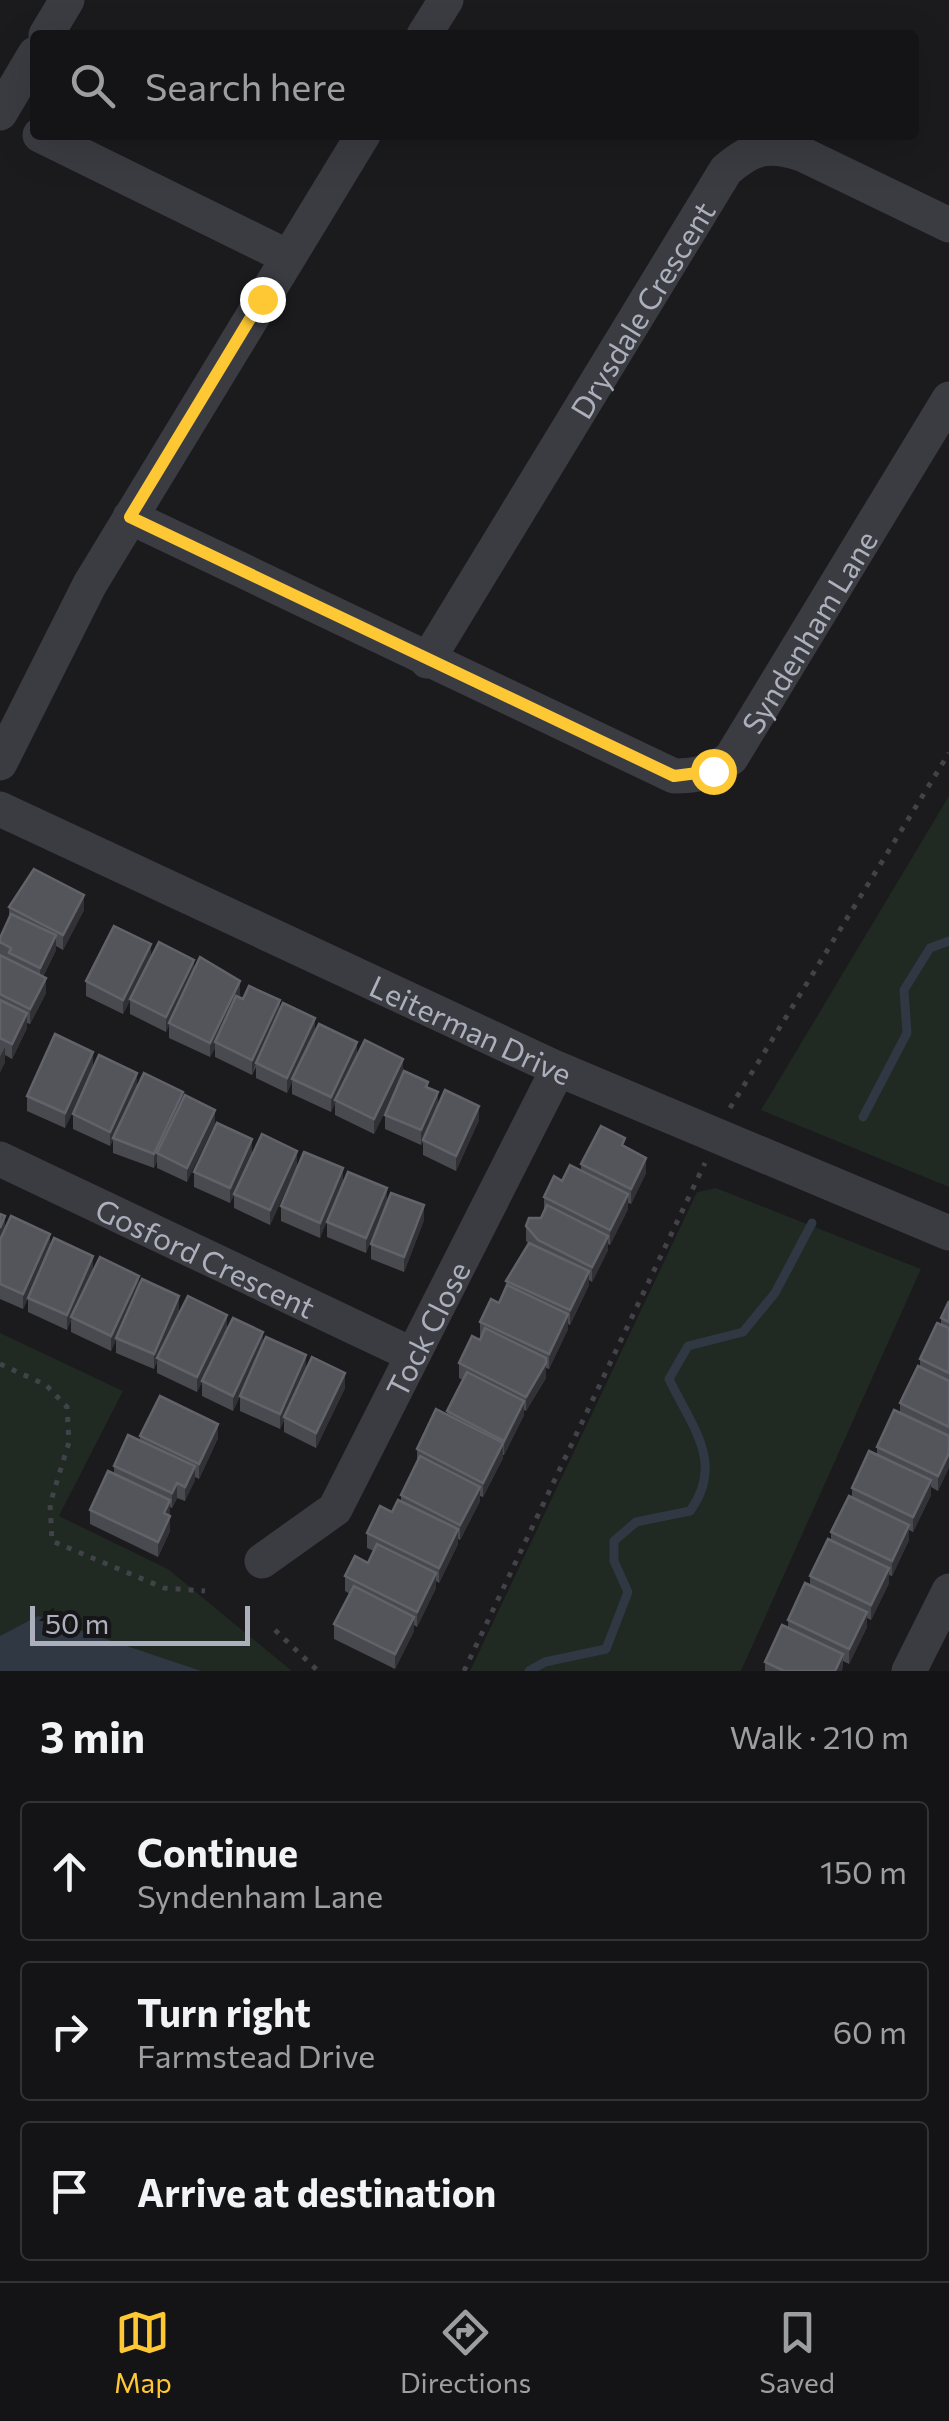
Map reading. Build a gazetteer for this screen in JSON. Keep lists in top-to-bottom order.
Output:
{
  "streets": {
    "street": [
      "Drysdale Crescent",
      "Syndenham Lane",
      "Leiterman Drive",
      "Gosford Crescent",
      "Tock Close"
    ]
  },
  "crossings": [
    ["Drysdale Crescent", "Syndenham Lane"],
    ["Leiterman Drive", "Tock Close"],
    ["Gosford Crescent", "Tock Close"]
  ],
  "scale_bar": "50 m",
  "page": {
    "search": "Search here",
    "scale": "50 m",
    "heading": ["3 min", "Walk · 210 m"],
    "list": [
      ["Continue", "Syndenham Lane", "150 m"],
      ["Turn right", "Farmstead Drive", "60 m"],
      "Arrive at destination"
    ],
    "nav": ["Map", "Directions", "Saved"]
  }
}
